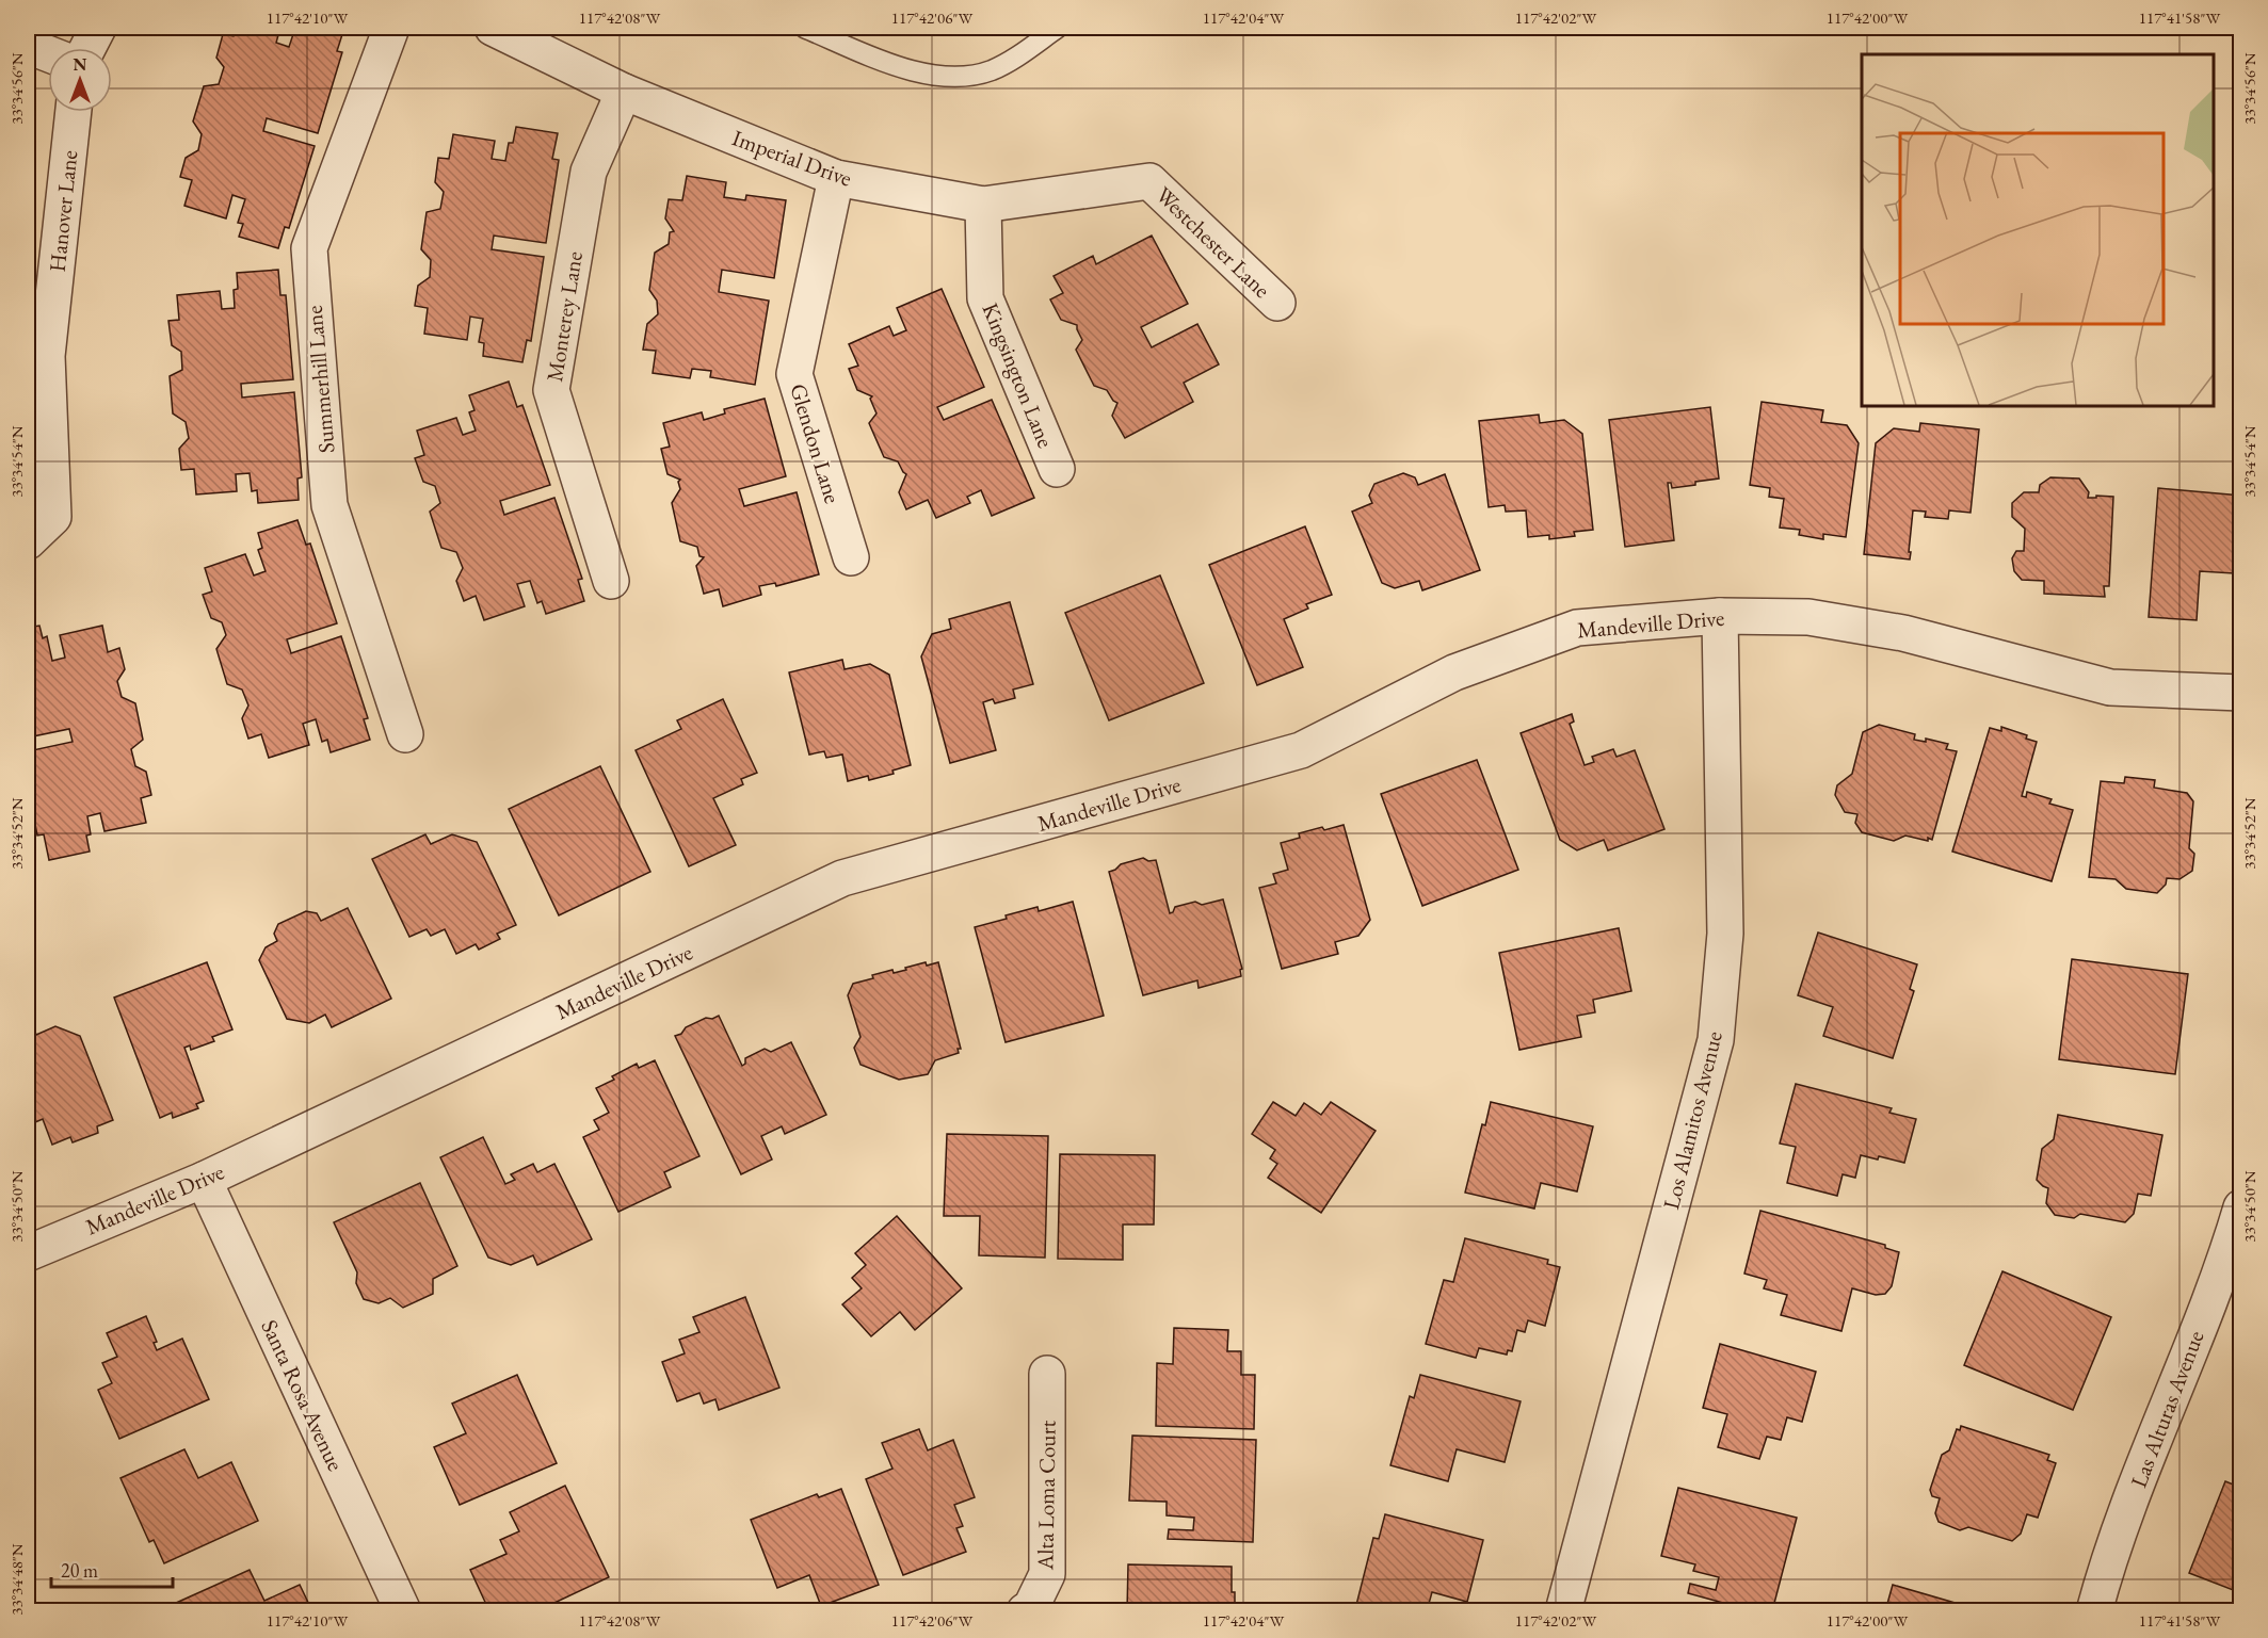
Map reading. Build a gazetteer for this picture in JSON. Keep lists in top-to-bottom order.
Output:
{
  "streets": {
    "street": [
      "Imperial Drive",
      "Hanover Lane",
      "Westchester Lane",
      "Monterey Lane",
      "Kingsington Lane",
      "Summerhill Lane",
      "Glendon Lane",
      "Mandeville Drive",
      "Los Alamitos Avenue",
      "Santa Rosa Avenue",
      "Las Alturas Avenue",
      "Alta Loma Court"
    ]
  },
  "crossings": [
    ["Imperial Drive", "Westchester Lane"],
    ["Imperial Drive", "Monterey Lane"],
    ["Imperial Drive", "Kingsington Lane"],
    ["Imperial Drive", "Glendon Lane"],
    ["Mandeville Drive", "Los Alamitos Avenue"],
    ["Mandeville Drive", "Santa Rosa Avenue"]
  ],
  "scale_bar": "20 m",
  "north": "top",
  "coordinates": [
    "117°42'10\"W",
    "117°42'08\"W",
    "117°42'06\"W",
    "117°42'04\"W",
    "117°42'02\"W",
    "117°42'00\"W",
    "117°41'58\"W",
    "33°34'56\"N",
    "33°34'54\"N",
    "33°34'52\"N",
    "33°34'50\"N",
    "33°34'48\"N"
  ]
}
